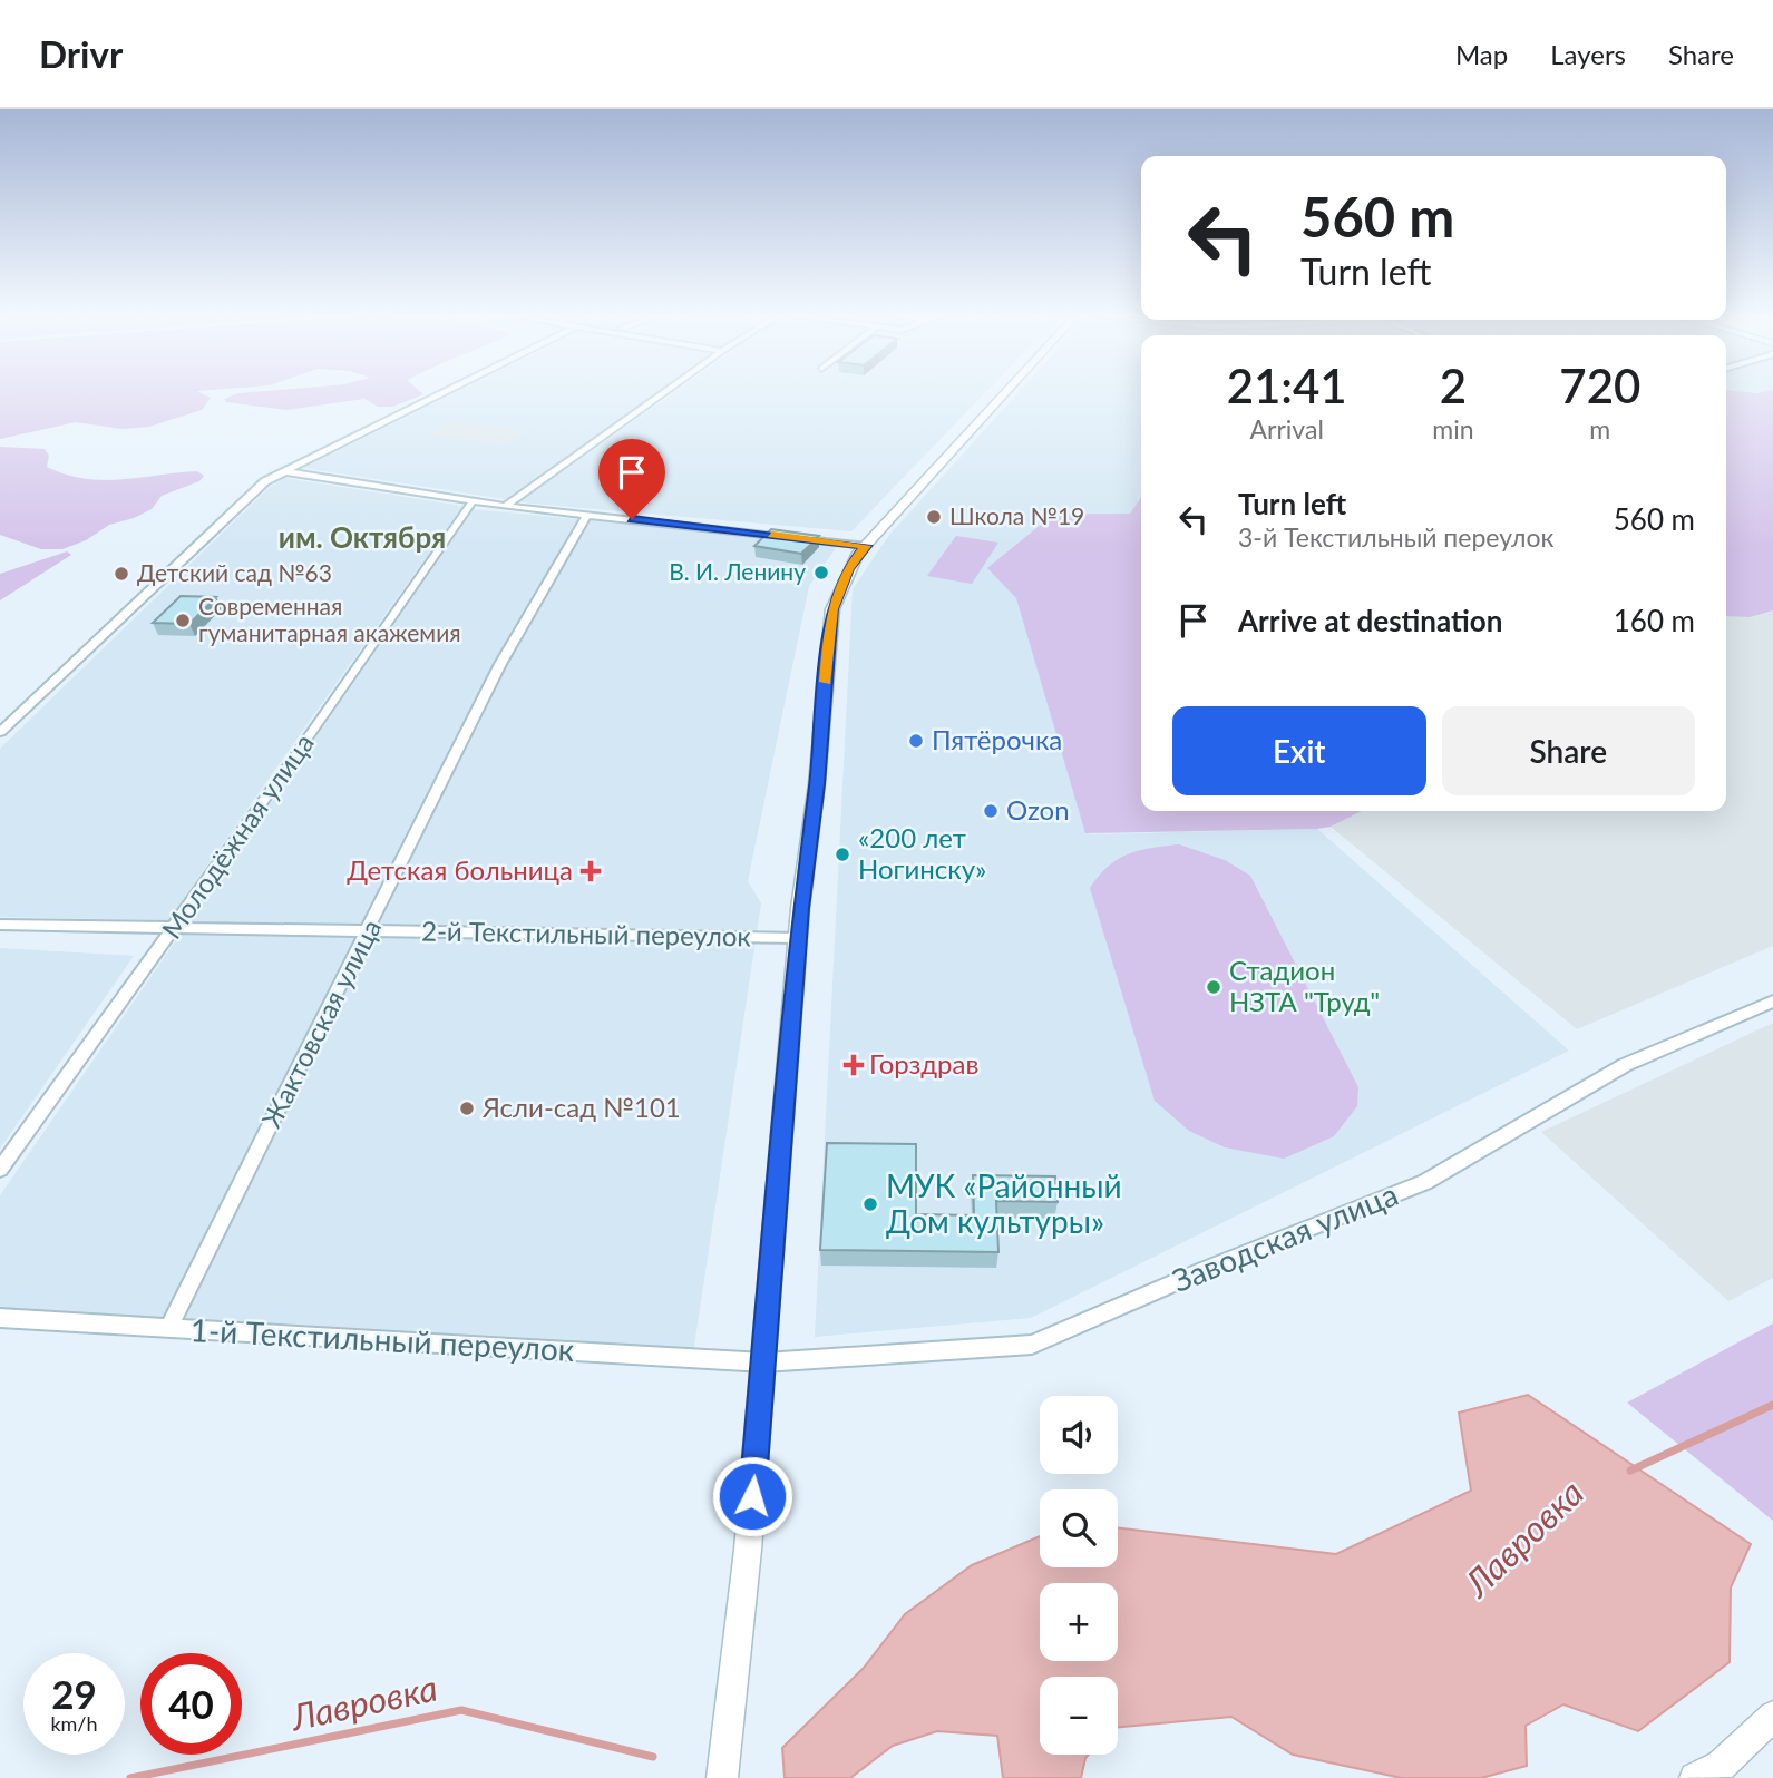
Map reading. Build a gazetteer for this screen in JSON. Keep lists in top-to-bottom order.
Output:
{
  "streets": {
    "street": [
      "Молодёжная улица",
      "2-й Текстильный переулок",
      "Жактовская улица",
      "Заводская улица",
      "1-й Текстильный переулок"
    ]
  },
  "crossings": [
    ["Молодёжная улица", "2-й Текстильный переулок"],
    ["2-й Текстильный переулок", "Жактовская улица"],
    ["Жактовская улица", "1-й Текстильный переулок"],
    ["Заводская улица", "1-й Текстильный переулок"]
  ],
  "districts": ["им. Октября"],
  "water": ["Лавровка"],
  "places": {
    "other": [
      "Школа №19",
      "В. И. Ленину",
      "Детский сад №63",
      "Современная гуманитарная акажемия",
      "Пятёрочка",
      "Ozon",
      "«200 лет Ногинску»",
      "Стадион НЗТА \"Труд\"",
      "Ясли-сад №101",
      "МУК «Районный Дом культуры»"
    ],
    "health": ["Детская больница", "Горздрав"]
  },
  "page": {
    "header": "Drivr",
    "nav": ["Map", "Layers", "Share"],
    "turn": ["560 m", "Turn left"],
    "eta": [
      "21:41",
      "Arrival",
      "2",
      "min",
      "720",
      "m"
    ],
    "list": [
      {
        "name": "Turn left",
        "note": "3-й Текстильный переулок",
        "value": "560 m"
      },
      {
        "name": "Arrive at destination",
        "value": "160 m"
      }
    ],
    "buttons": ["Exit", "Share"],
    "map_buttons": ["+", "−"],
    "speed": "29 km/h",
    "limit": "40"
  }
}
